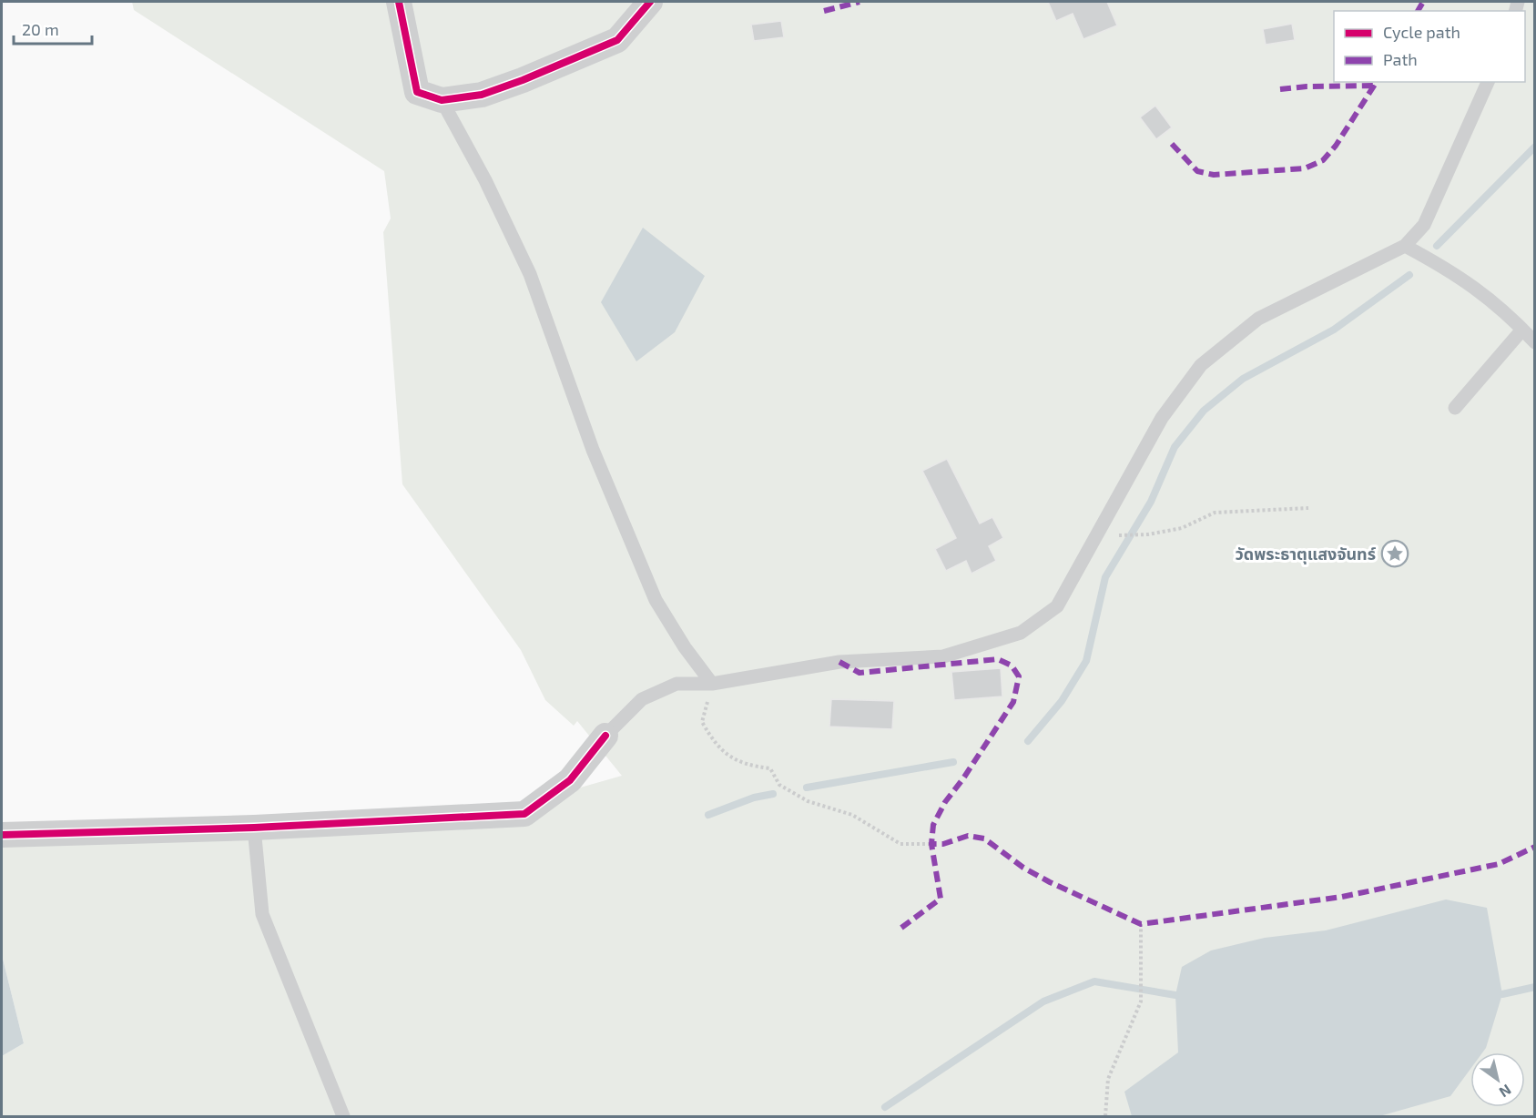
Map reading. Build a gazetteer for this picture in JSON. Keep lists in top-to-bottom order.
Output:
{
  "places": {
    "place": ["วัดพระธาตุแสงจันทร์"]
  },
  "legend": ["Cycle path", "Path"],
  "scale_bar": "20 m",
  "north": "bottom right"
}
